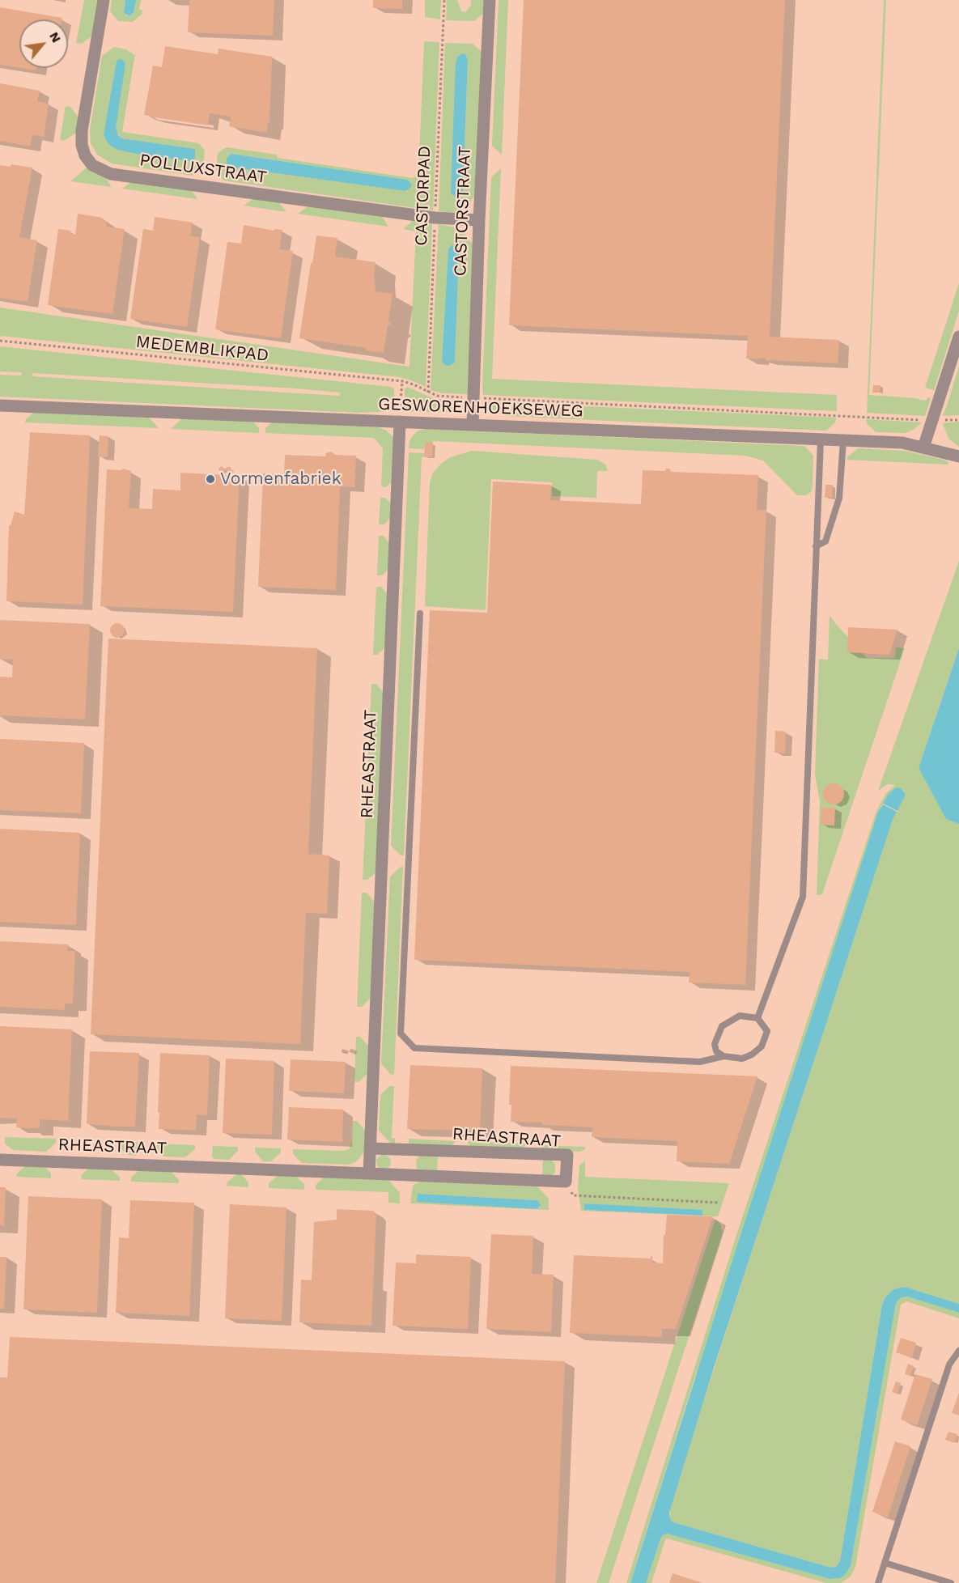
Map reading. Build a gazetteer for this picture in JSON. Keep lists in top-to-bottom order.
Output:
{
  "streets": {
    "street": [
      "POLLUXSTRAAT",
      "CASTORSTRAAT",
      "GESWORENHOEKSEWEG",
      "RHEASTRAAT"
    ],
    "path": ["CASTORPAD", "MEDEMBLIKPAD"]
  },
  "crossings": [
    ["POLLUXSTRAAT", "CASTORPAD"],
    ["POLLUXSTRAAT", "CASTORSTRAAT"],
    ["CASTORPAD", "GESWORENHOEKSEWEG"],
    ["CASTORSTRAAT", "GESWORENHOEKSEWEG"],
    ["MEDEMBLIKPAD", "GESWORENHOEKSEWEG"],
    ["GESWORENHOEKSEWEG", "RHEASTRAAT"]
  ],
  "places": ["Vormenfabriek"],
  "north": "top right"
}
